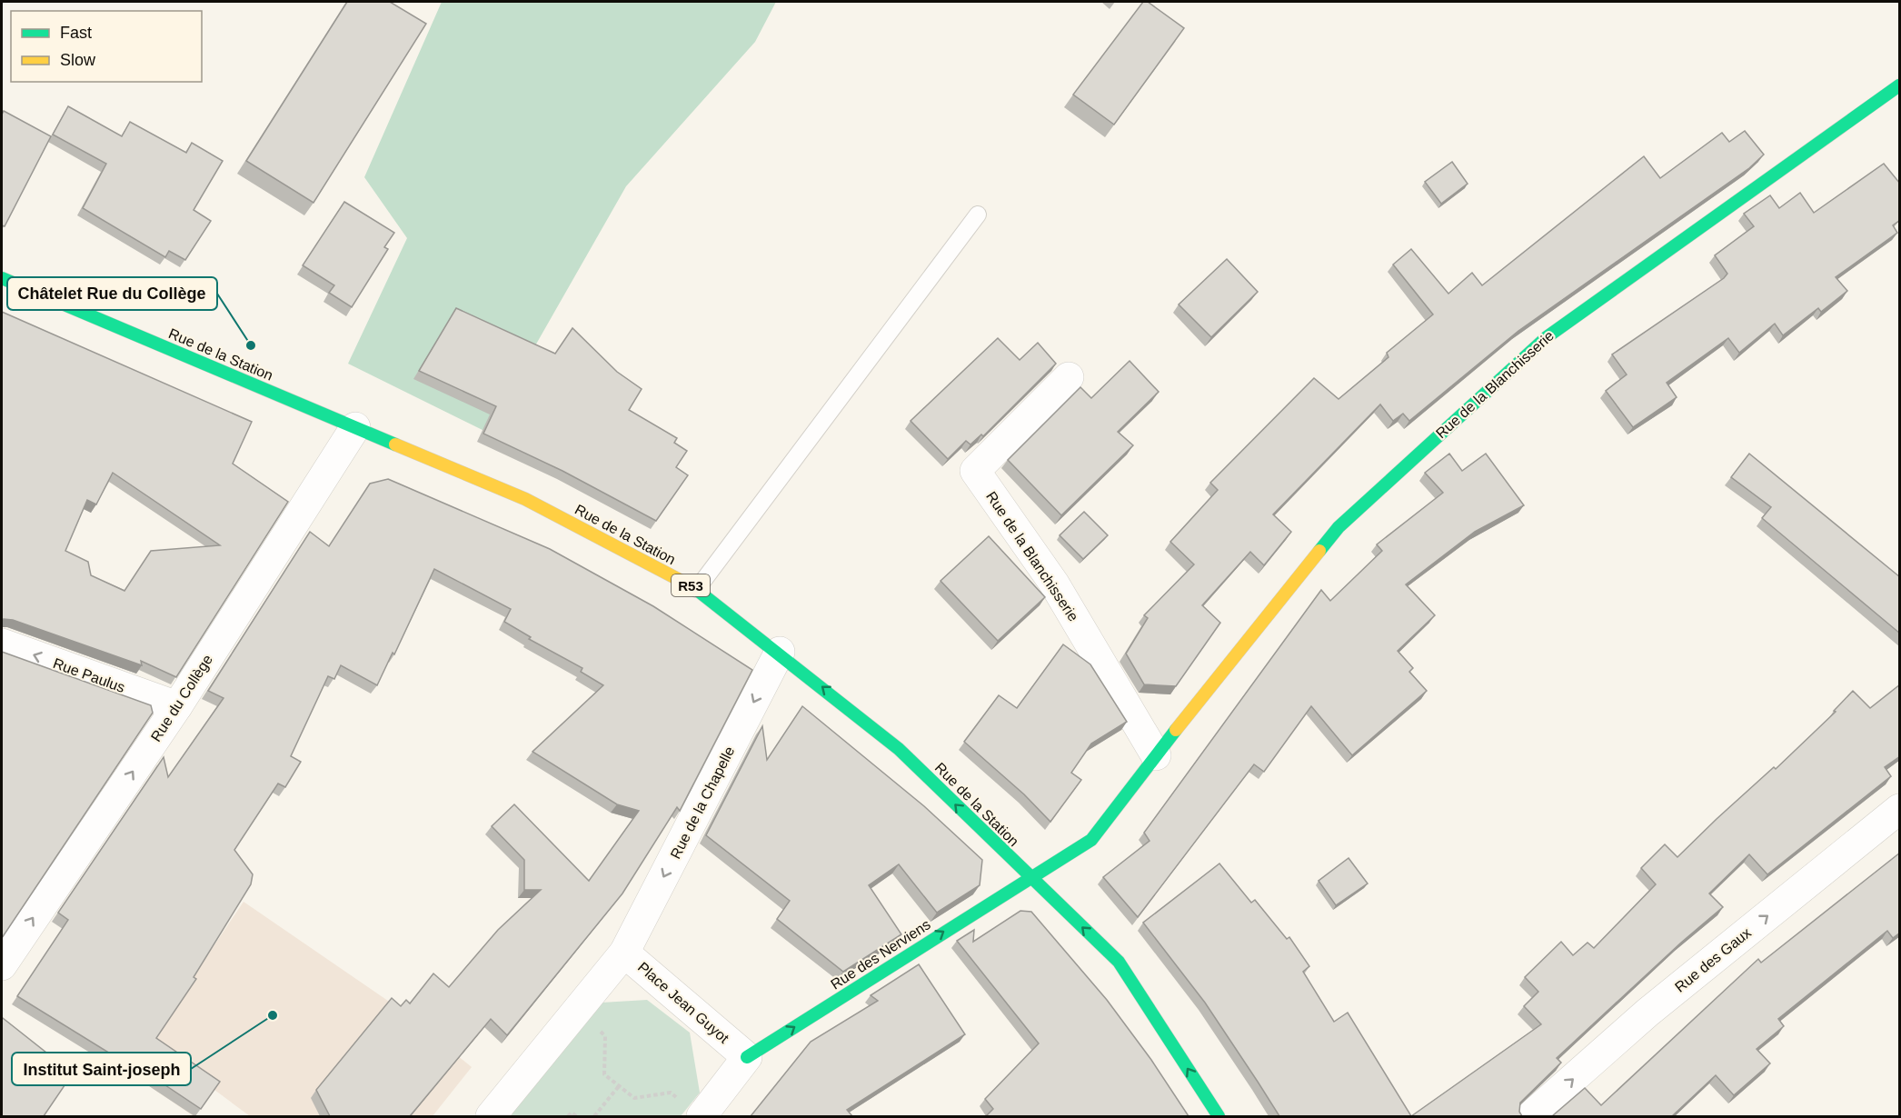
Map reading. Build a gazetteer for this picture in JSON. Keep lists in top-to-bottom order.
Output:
{
  "streets": {
    "street": [
      "Rue de la Station",
      "Rue de la Blanchisserie",
      "R53",
      "Rue Paulus",
      "Rue du Collège",
      "Rue de la Chapelle",
      "Rue des Nerviens",
      "Rue des Gaux",
      "Place Jean Guyot"
    ]
  },
  "crossings": [
    ["Rue de la Station", "Rue de la Blanchisserie"],
    ["Rue de la Station", "Rue du Collège"],
    ["Rue de la Station", "Rue de la Chapelle"],
    ["Rue de la Station", "Rue des Nerviens"],
    ["Rue de la Blanchisserie", "Rue des Nerviens"],
    ["Rue Paulus", "Rue du Collège"],
    ["Rue de la Chapelle", "Place Jean Guyot"],
    ["Rue des Nerviens", "Place Jean Guyot"]
  ],
  "one_way": [
    "Rue de la Station",
    "Rue Paulus",
    "Rue du Collège",
    "Rue de la Chapelle",
    "Rue des Nerviens",
    "Rue des Gaux"
  ],
  "places": ["Châtelet Rue du Collège", "Institut Saint-joseph"],
  "legend": ["Fast", "Slow"]
}
